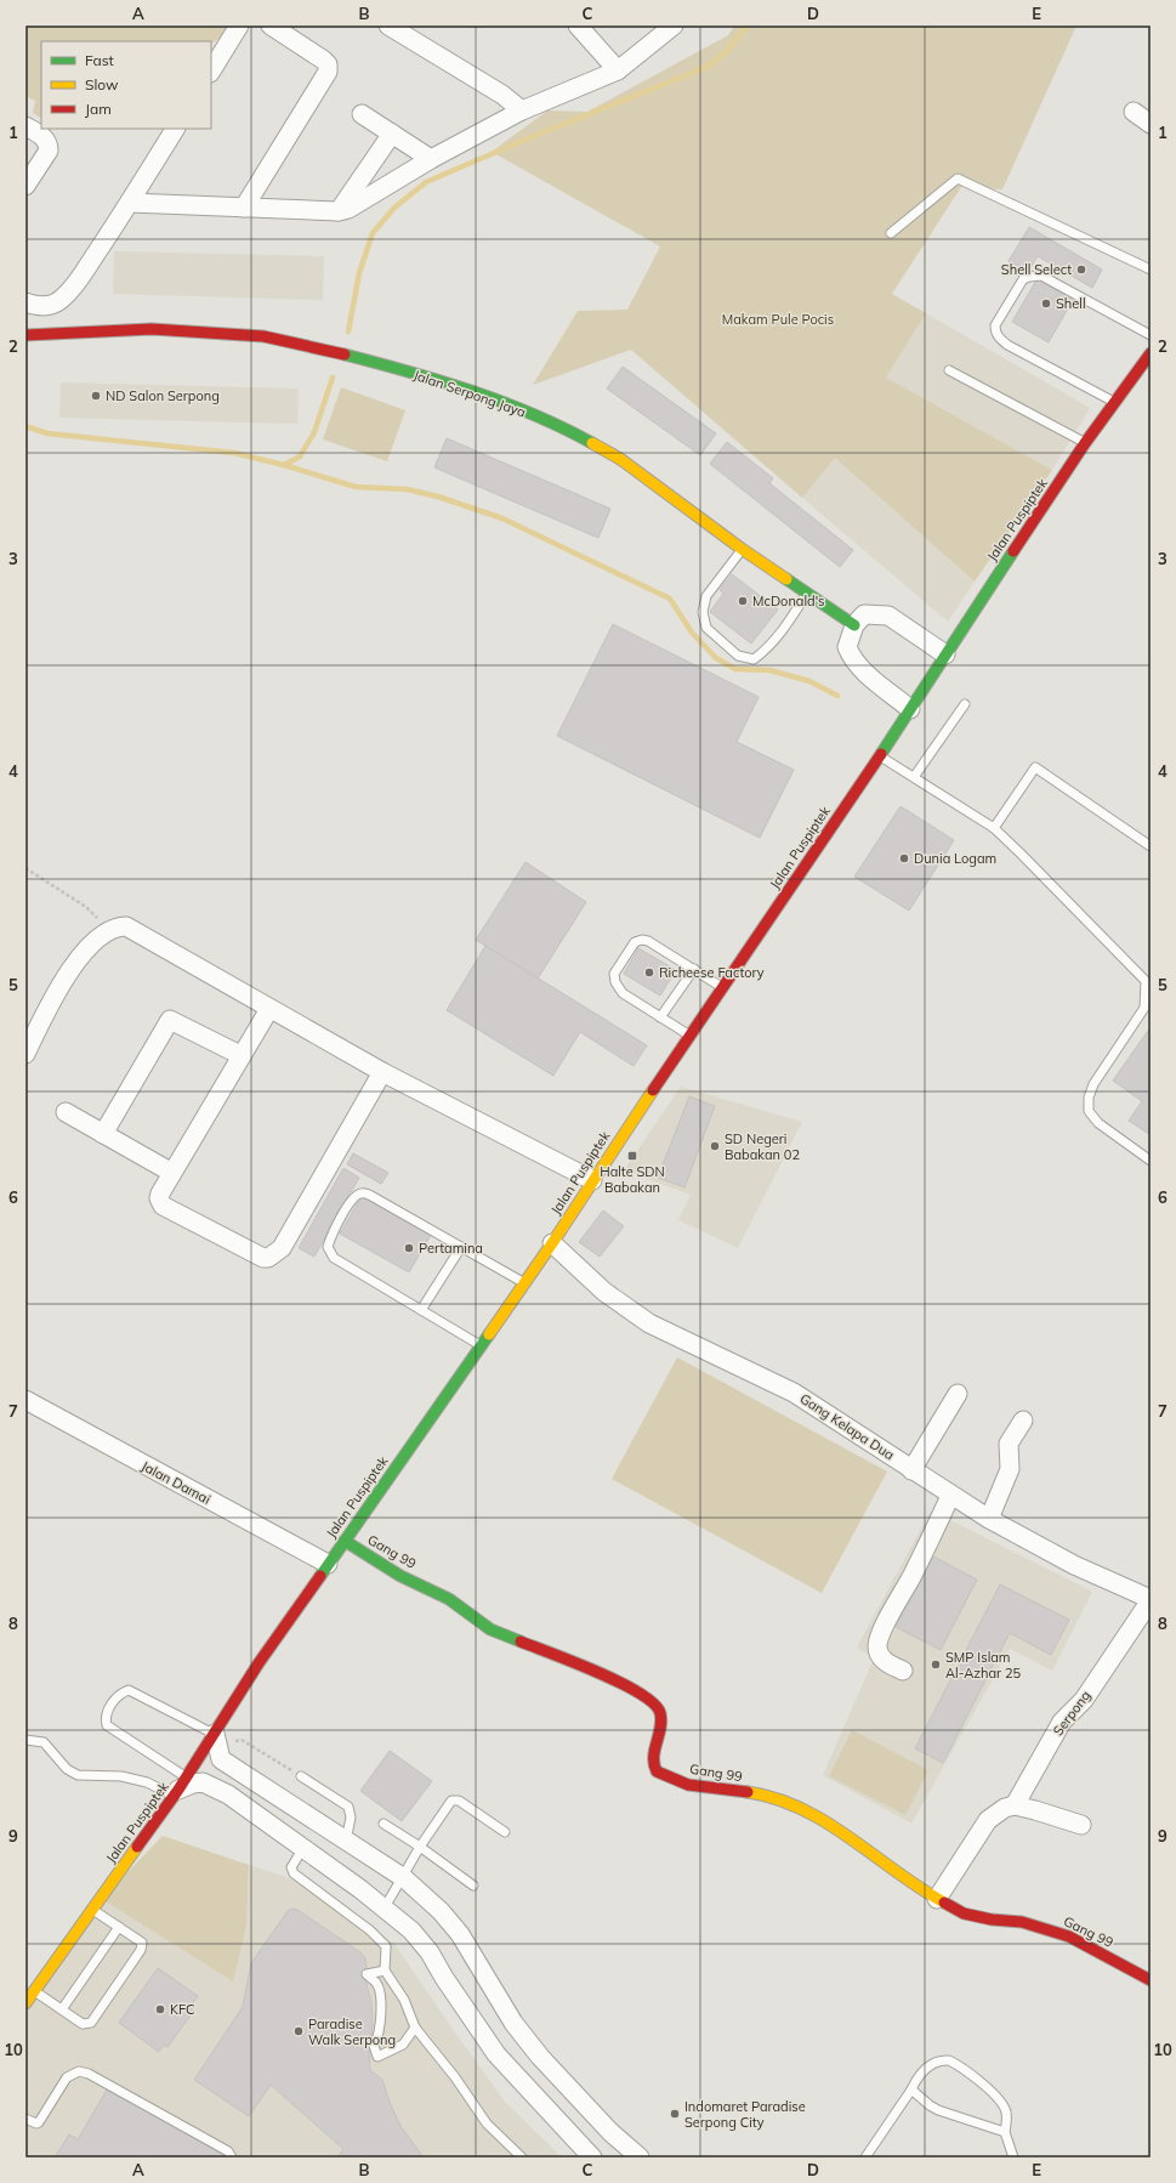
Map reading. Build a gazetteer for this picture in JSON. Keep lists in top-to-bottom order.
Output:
{
  "streets": {
    "main road": ["Jalan Serpong Jaya", "Jalan Puspiptek", "Gang 99"],
    "street": ["Gang Kelapa Dua", "Jalan Damai", "Serpong"]
  },
  "crossings": [
    ["Jalan Puspiptek", "Gang Kelapa Dua"],
    ["Jalan Puspiptek", "Jalan Damai"],
    ["Jalan Puspiptek", "Gang 99"],
    ["Gang Kelapa Dua", "Serpong"]
  ],
  "parks": ["Makam Pule Pocis"],
  "places": {
    "other": [
      "Shell Select",
      "Shell",
      "ND Salon Serpong",
      "McDonald's",
      "Dunia Logam",
      "Richeese Factory",
      "SD Negeri Babakan 02",
      "Pertamina",
      "SMP Islam Al-Azhar 25",
      "KFC",
      "Paradise Walk Serpong",
      "Indomaret Paradise Serpong City"
    ],
    "transit": ["Halte SDN Babakan"]
  },
  "legend": ["Fast", "Slow", "Jam"],
  "grid": {
    "columns": [
      "A",
      "B",
      "C",
      "D",
      "E"
    ],
    "rows": [
      "1",
      "2",
      "3",
      "4",
      "5",
      "6",
      "7",
      "8",
      "9",
      "10"
    ]
  }
}
